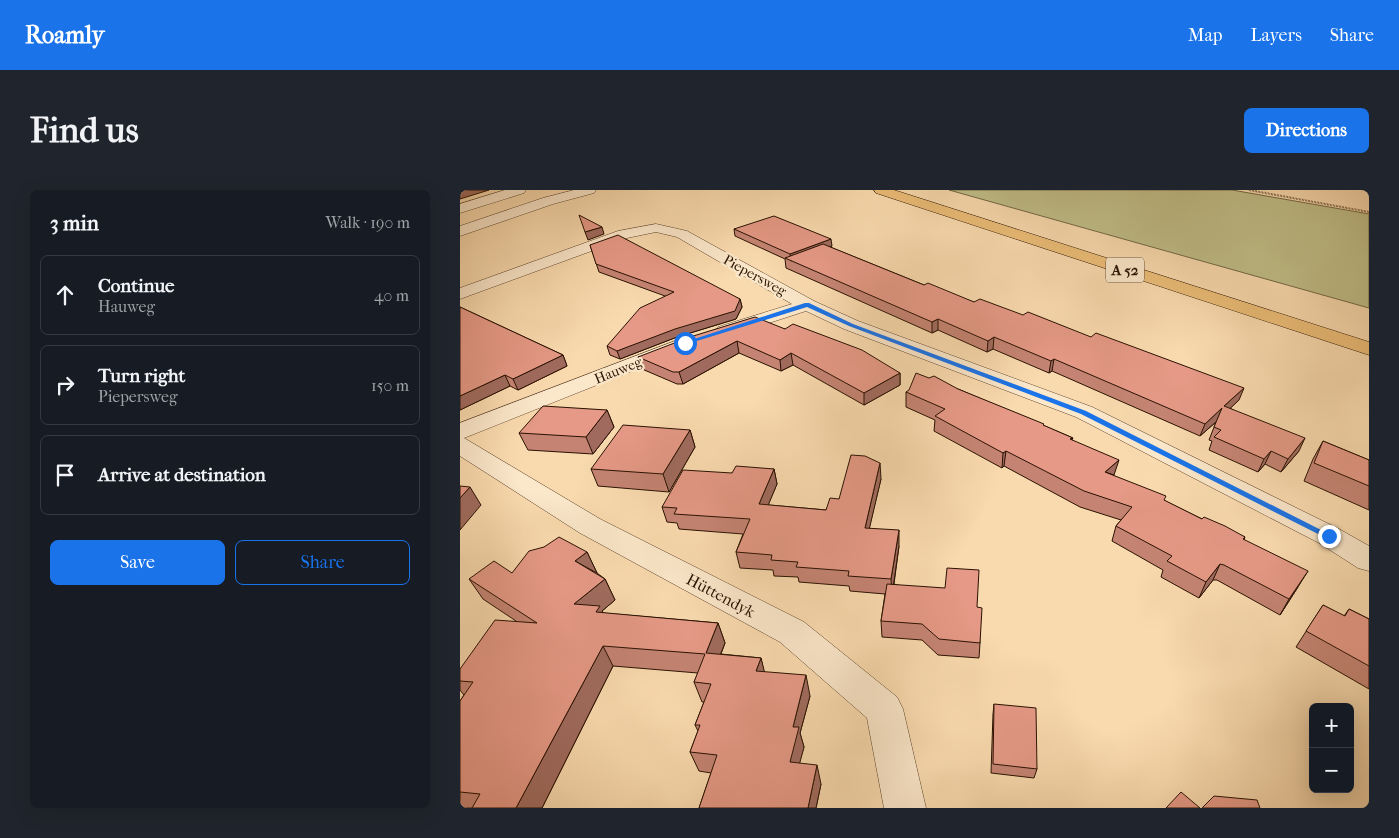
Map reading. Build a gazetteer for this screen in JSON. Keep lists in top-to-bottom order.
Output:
{
  "streets": {
    "highway": ["A 52"],
    "street": ["Piepersweg", "Hauweg", "Hüttendyk"]
  },
  "crossings": [
    ["Piepersweg", "Hauweg"]
  ],
  "page": {
    "header": "Roamly",
    "nav": ["Map", "Layers", "Share"],
    "buttons": [
      "Directions",
      ["Save", "Share"]
    ],
    "title": "Find us",
    "heading": ["3 min", "Walk · 190 m"],
    "list": [
      ["Continue", "Hauweg", "40 m"],
      ["Turn right", "Piepersweg", "150 m"],
      "Arrive at destination"
    ],
    "map_buttons": ["+", "−"]
  }
}
